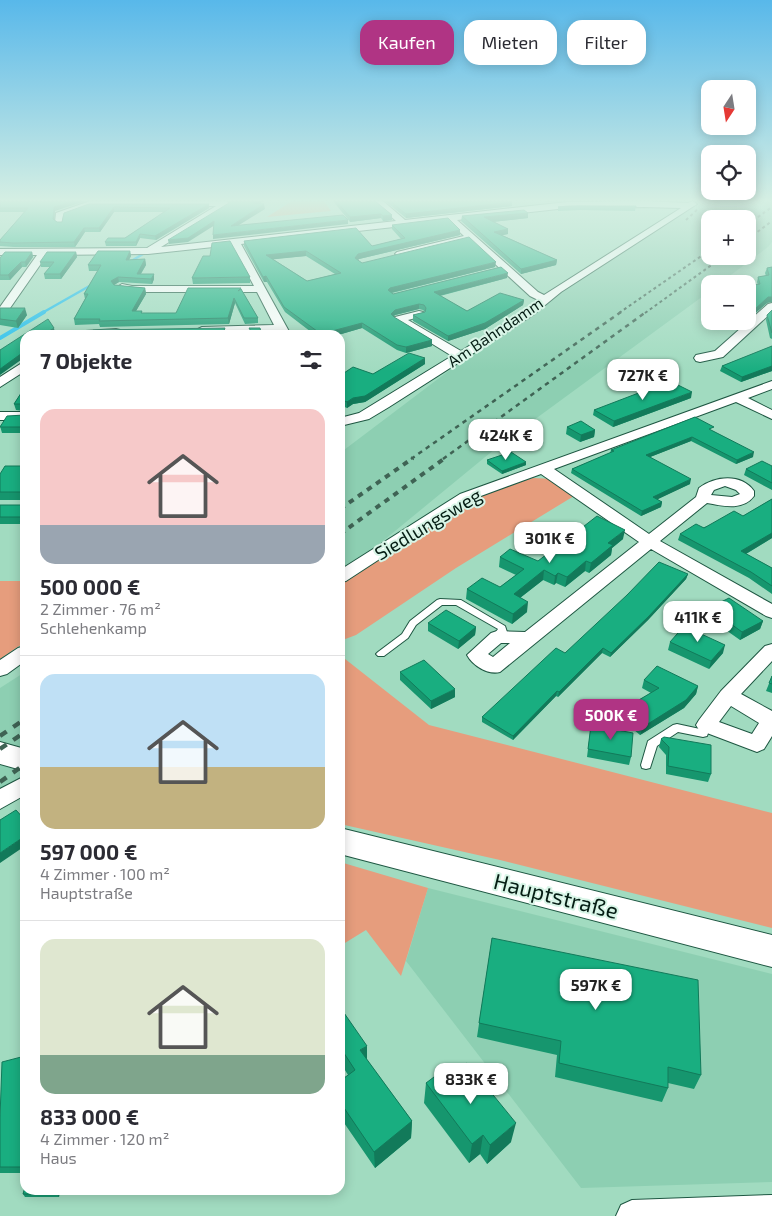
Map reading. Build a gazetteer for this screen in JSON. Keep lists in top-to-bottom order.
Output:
{
  "streets": {
    "main road": ["Hauptstraße"],
    "street": ["Am Bahndamm", "Siedlungsweg"]
  },
  "north": "bottom",
  "page": {
    "chip": ["Kaufen", "Mieten", "Filter"],
    "map_buttons": ["+", "−"],
    "heading": "7 Objekte",
    "price": [
      "727K €",
      "424K €",
      "301K €",
      "411K €",
      "500K €",
      "597K €",
      "833K €"
    ],
    "list": [
      {
        "name": "500 000 €",
        "note": "2 Zimmer · 76 m² · Schlehenkamp"
      },
      {
        "name": "597 000 €",
        "note": "4 Zimmer · 100 m² · Hauptstraße"
      },
      {
        "name": "833 000 €",
        "note": "4 Zimmer · 120 m² · Haus"
      }
    ]
  }
}
